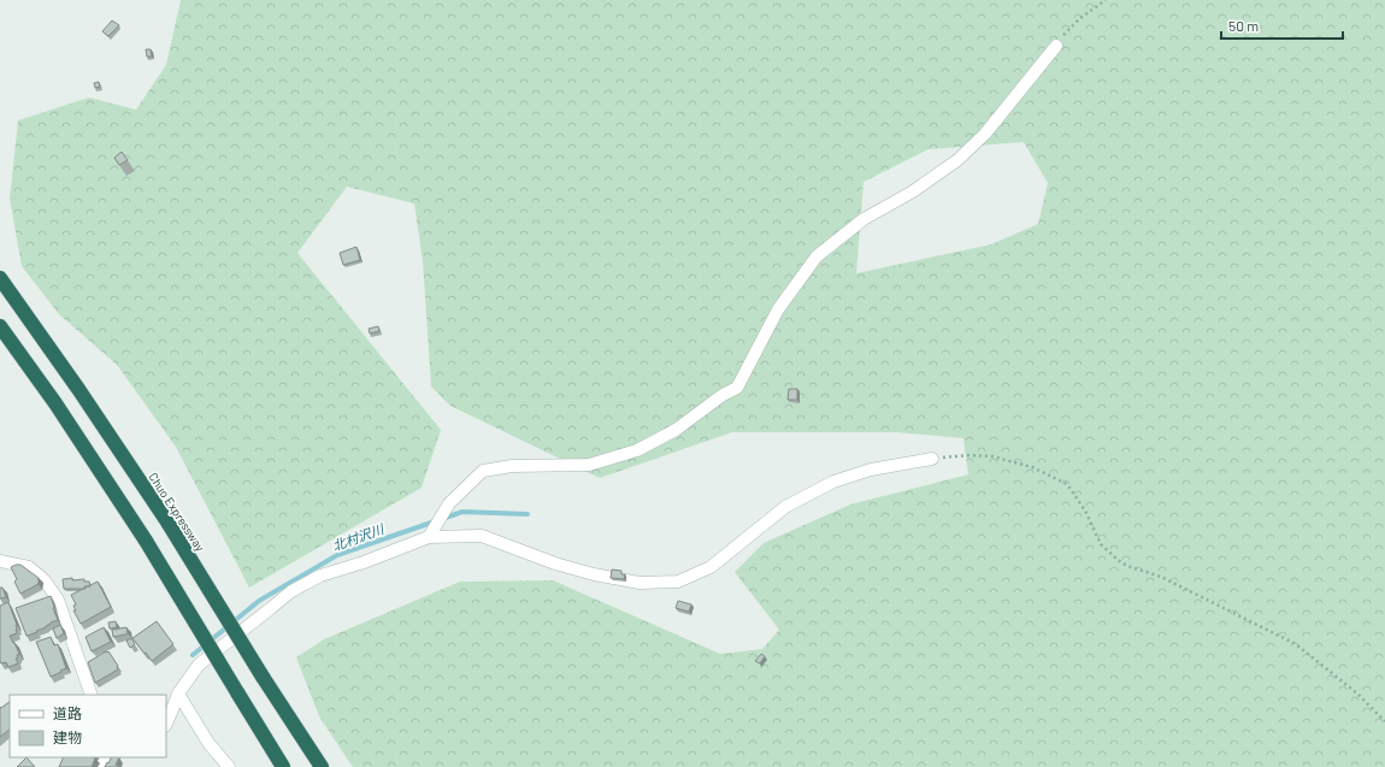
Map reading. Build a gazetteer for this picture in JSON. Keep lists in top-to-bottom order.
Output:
{
  "streets": {
    "highway": ["Chuo Expressway"]
  },
  "water": ["北村沢川"],
  "legend": ["道路", "建物"],
  "scale_bar": "50 m"
}
